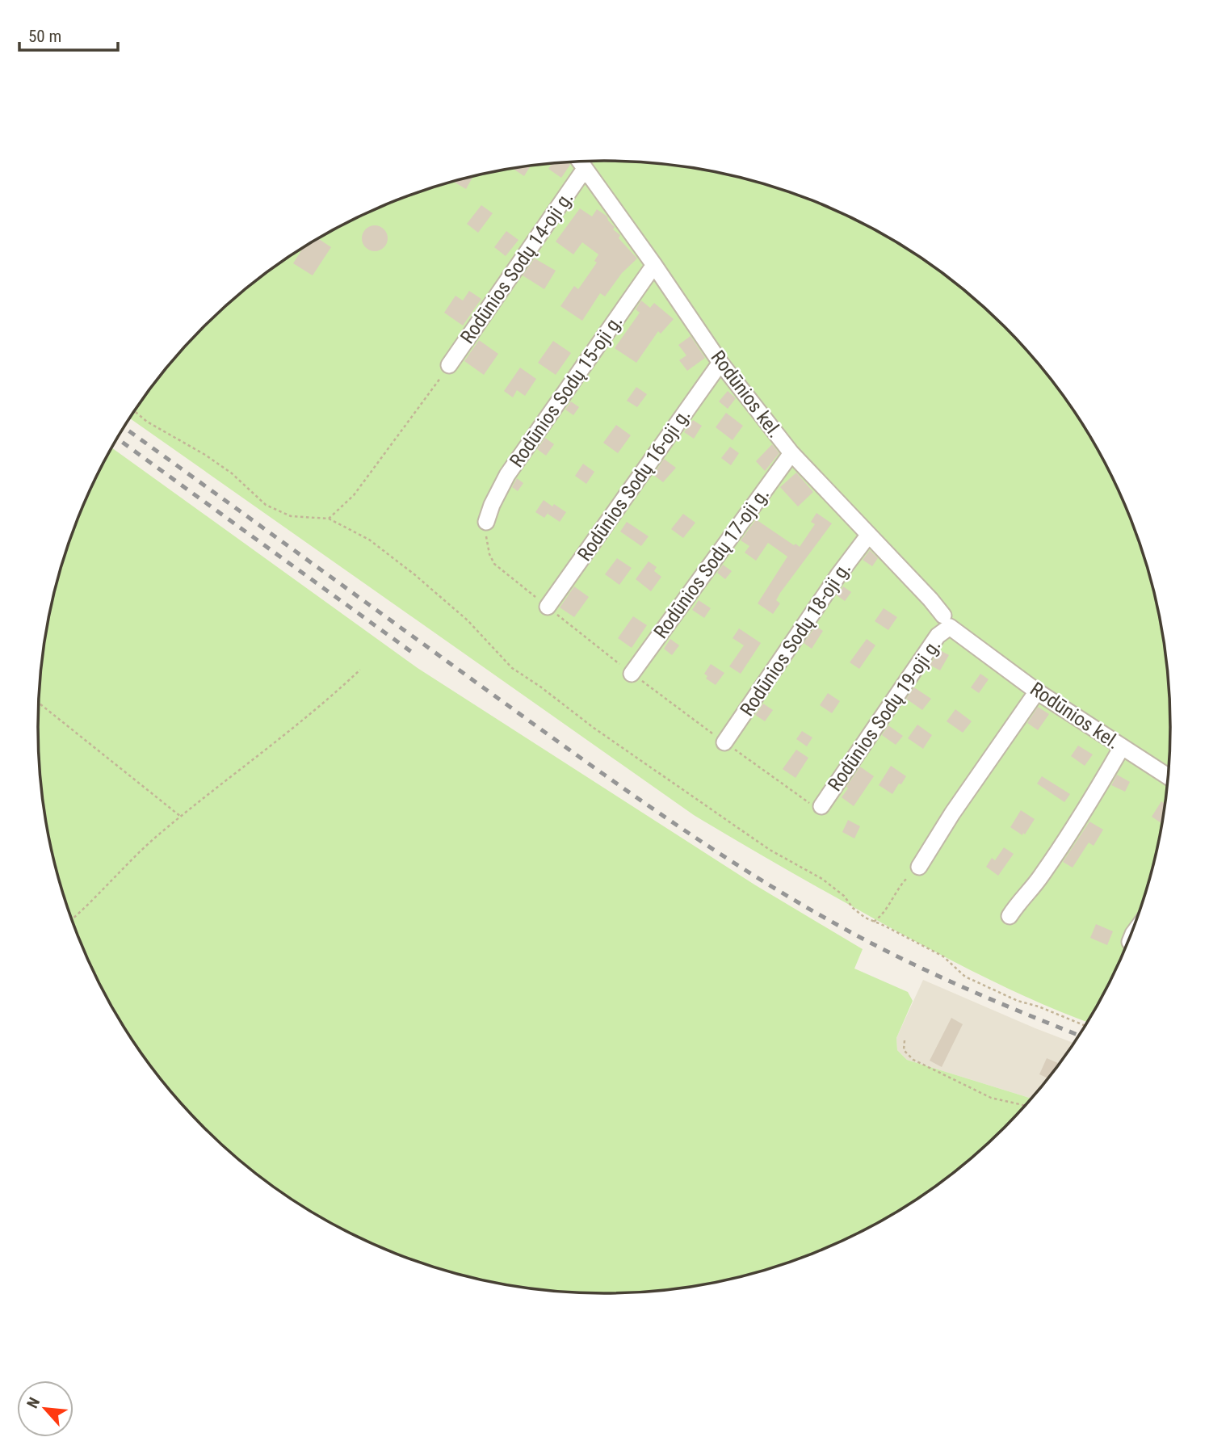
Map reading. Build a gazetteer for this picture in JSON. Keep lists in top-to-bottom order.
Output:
{
  "streets": {
    "street": [
      "Rodūnios Sodų 14-oji g.",
      "Rodūnios Sodų 15-oji g.",
      "Rodūnios kel.",
      "Rodūnios Sodų 16-oji g.",
      "Rodūnios Sodų 17-oji g.",
      "Rodūnios Sodų 18-oji g.",
      "Rodūnios Sodų 19-oji g."
    ]
  },
  "crossings": [
    ["Rodūnios Sodų 14-oji g.", "Rodūnios kel."],
    ["Rodūnios Sodų 15-oji g.", "Rodūnios kel."],
    ["Rodūnios kel.", "Rodūnios Sodų 16-oji g."],
    ["Rodūnios kel.", "Rodūnios Sodų 17-oji g."],
    ["Rodūnios kel.", "Rodūnios Sodų 18-oji g."],
    ["Rodūnios kel.", "Rodūnios Sodų 19-oji g."]
  ],
  "scale_bar": "50 m",
  "north": "top left"
}
